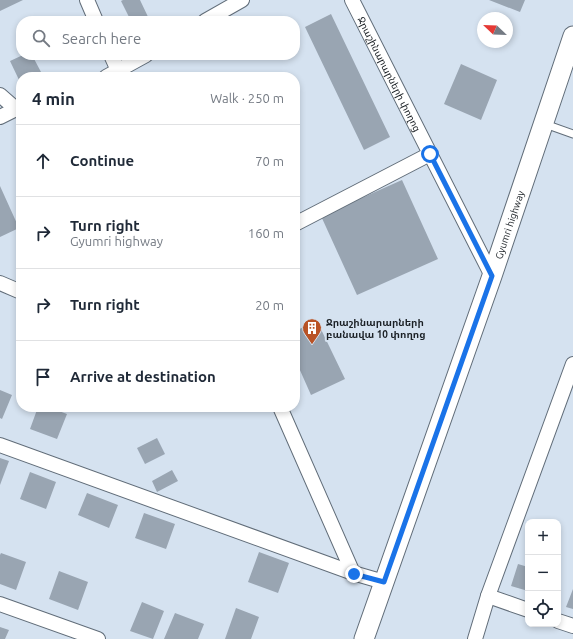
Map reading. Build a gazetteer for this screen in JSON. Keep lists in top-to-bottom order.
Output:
{
  "streets": {
    "main road": ["Gyumri highway"],
    "street": ["Ջրաշինարարների փողոց"]
  },
  "crossings": [
    ["Ջրաշինարարների փողոց", "Gyumri highway"]
  ],
  "places": {
    "building": ["Ջրաշինարարների բանավա 10 փողոց"]
  },
  "north": "top left",
  "page": {
    "search": "Search here",
    "heading": ["4 min", "Walk · 250 m"],
    "list": [
      ["Continue", "70 m"],
      ["Turn right", "Gyumri highway", "160 m"],
      ["Turn right", "20 m"],
      "Arrive at destination"
    ],
    "map_buttons": ["+", "−"]
  }
}
